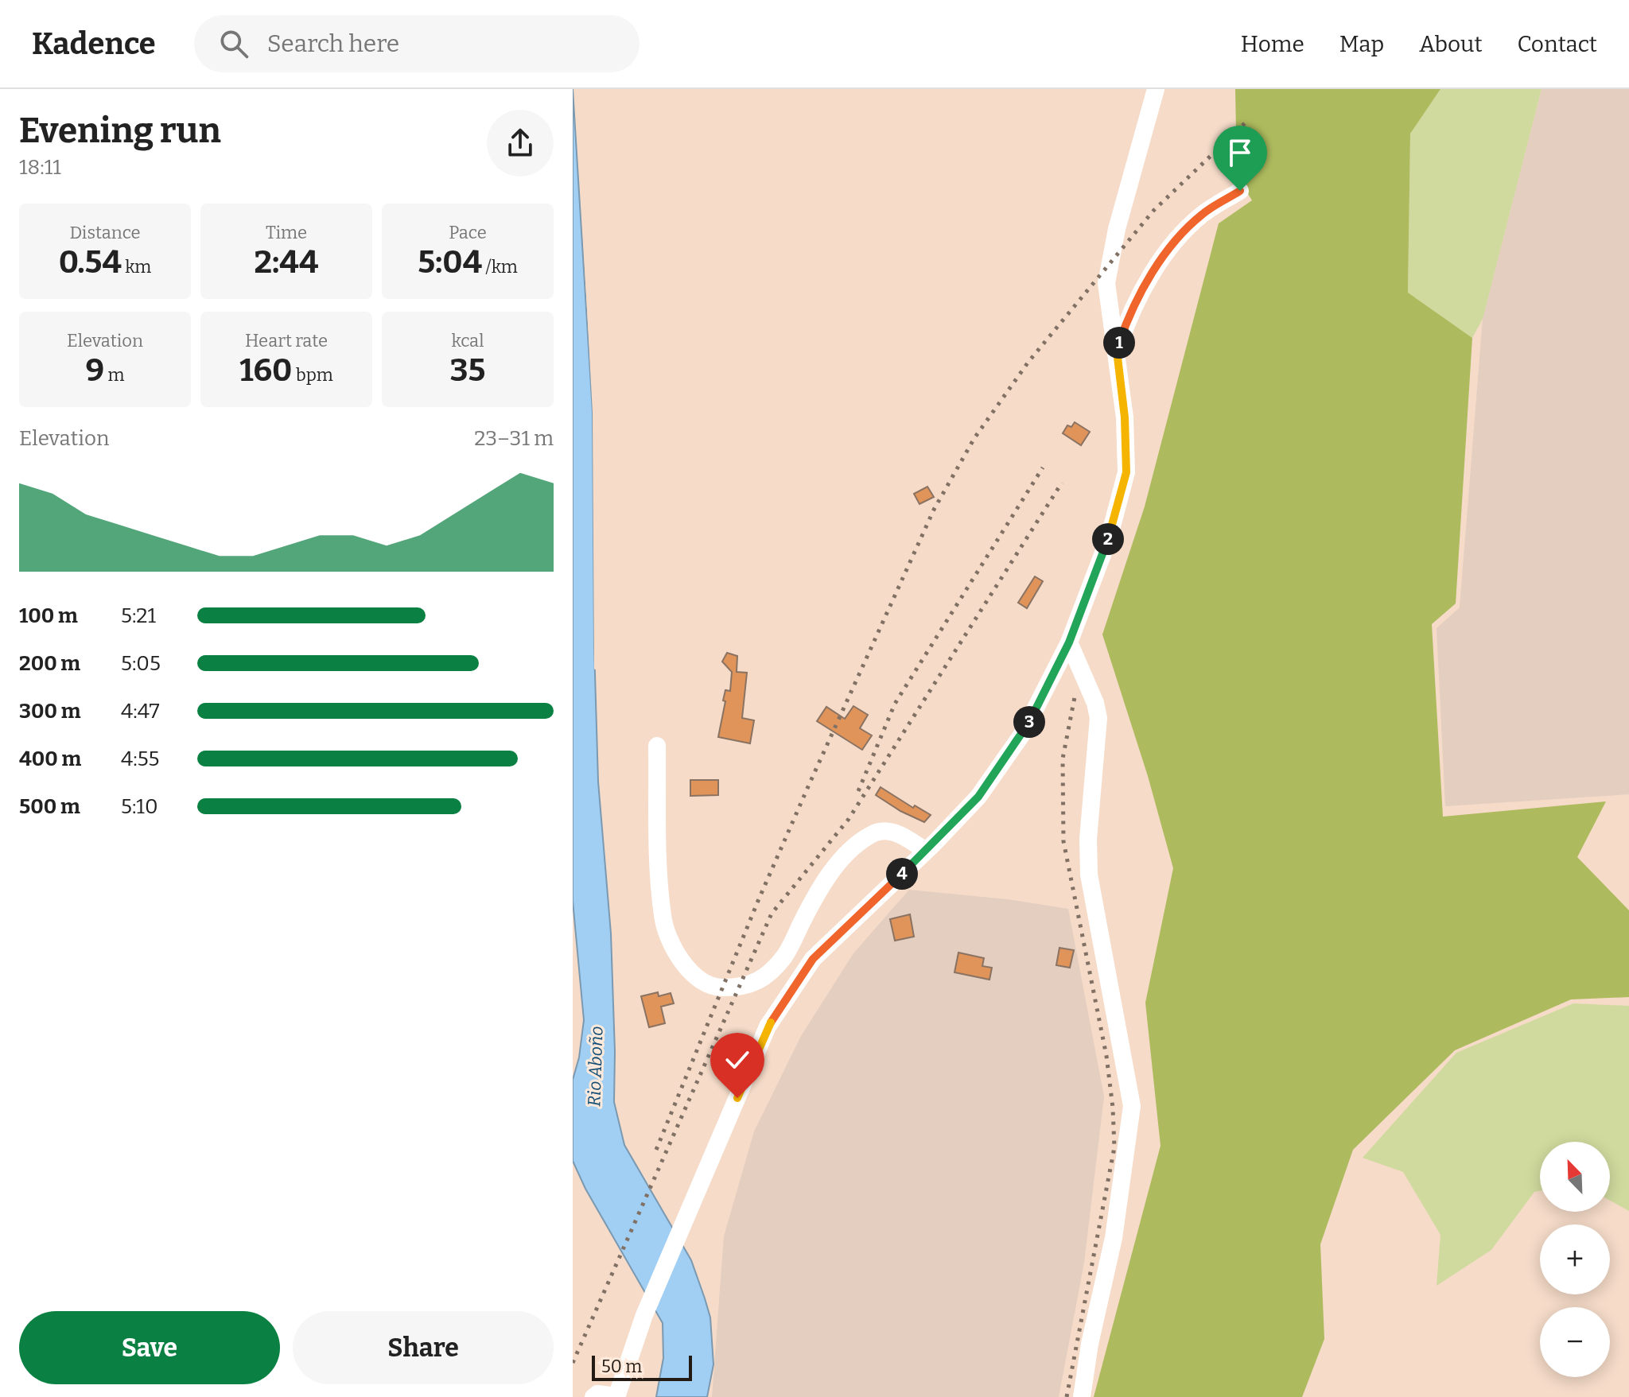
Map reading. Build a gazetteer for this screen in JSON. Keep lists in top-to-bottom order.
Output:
{
  "water": ["Rio Aboño"],
  "scale_bar": "50 m",
  "north": "top left",
  "page": {
    "header": "Kadence",
    "search": "Search here",
    "nav": [
      "Home",
      "Map",
      "About",
      "Contact"
    ],
    "heading": ["Evening run", "18:11"],
    "stats": [
      ["Distance", "0.54 km"],
      ["Time", "2:44"],
      ["Pace", "5:04 /km"],
      ["Elevation", "9 m"],
      ["Heart rate", "160 bpm"],
      ["kcal", "35"]
    ],
    "pins": [
      "1",
      "2",
      "3",
      "4"
    ],
    "chart": ["Elevation", "23–31 m"],
    "list": [
      {
        "name": "100 m",
        "note": "5:21"
      },
      {
        "name": "200 m",
        "note": "5:05"
      },
      {
        "name": "300 m",
        "note": "4:47"
      },
      {
        "name": "400 m",
        "note": "4:55"
      },
      {
        "name": "500 m",
        "note": "5:10"
      }
    ],
    "map_buttons": ["+", "−"],
    "buttons": ["Save", "Share"],
    "scale": "50 m"
  }
}
